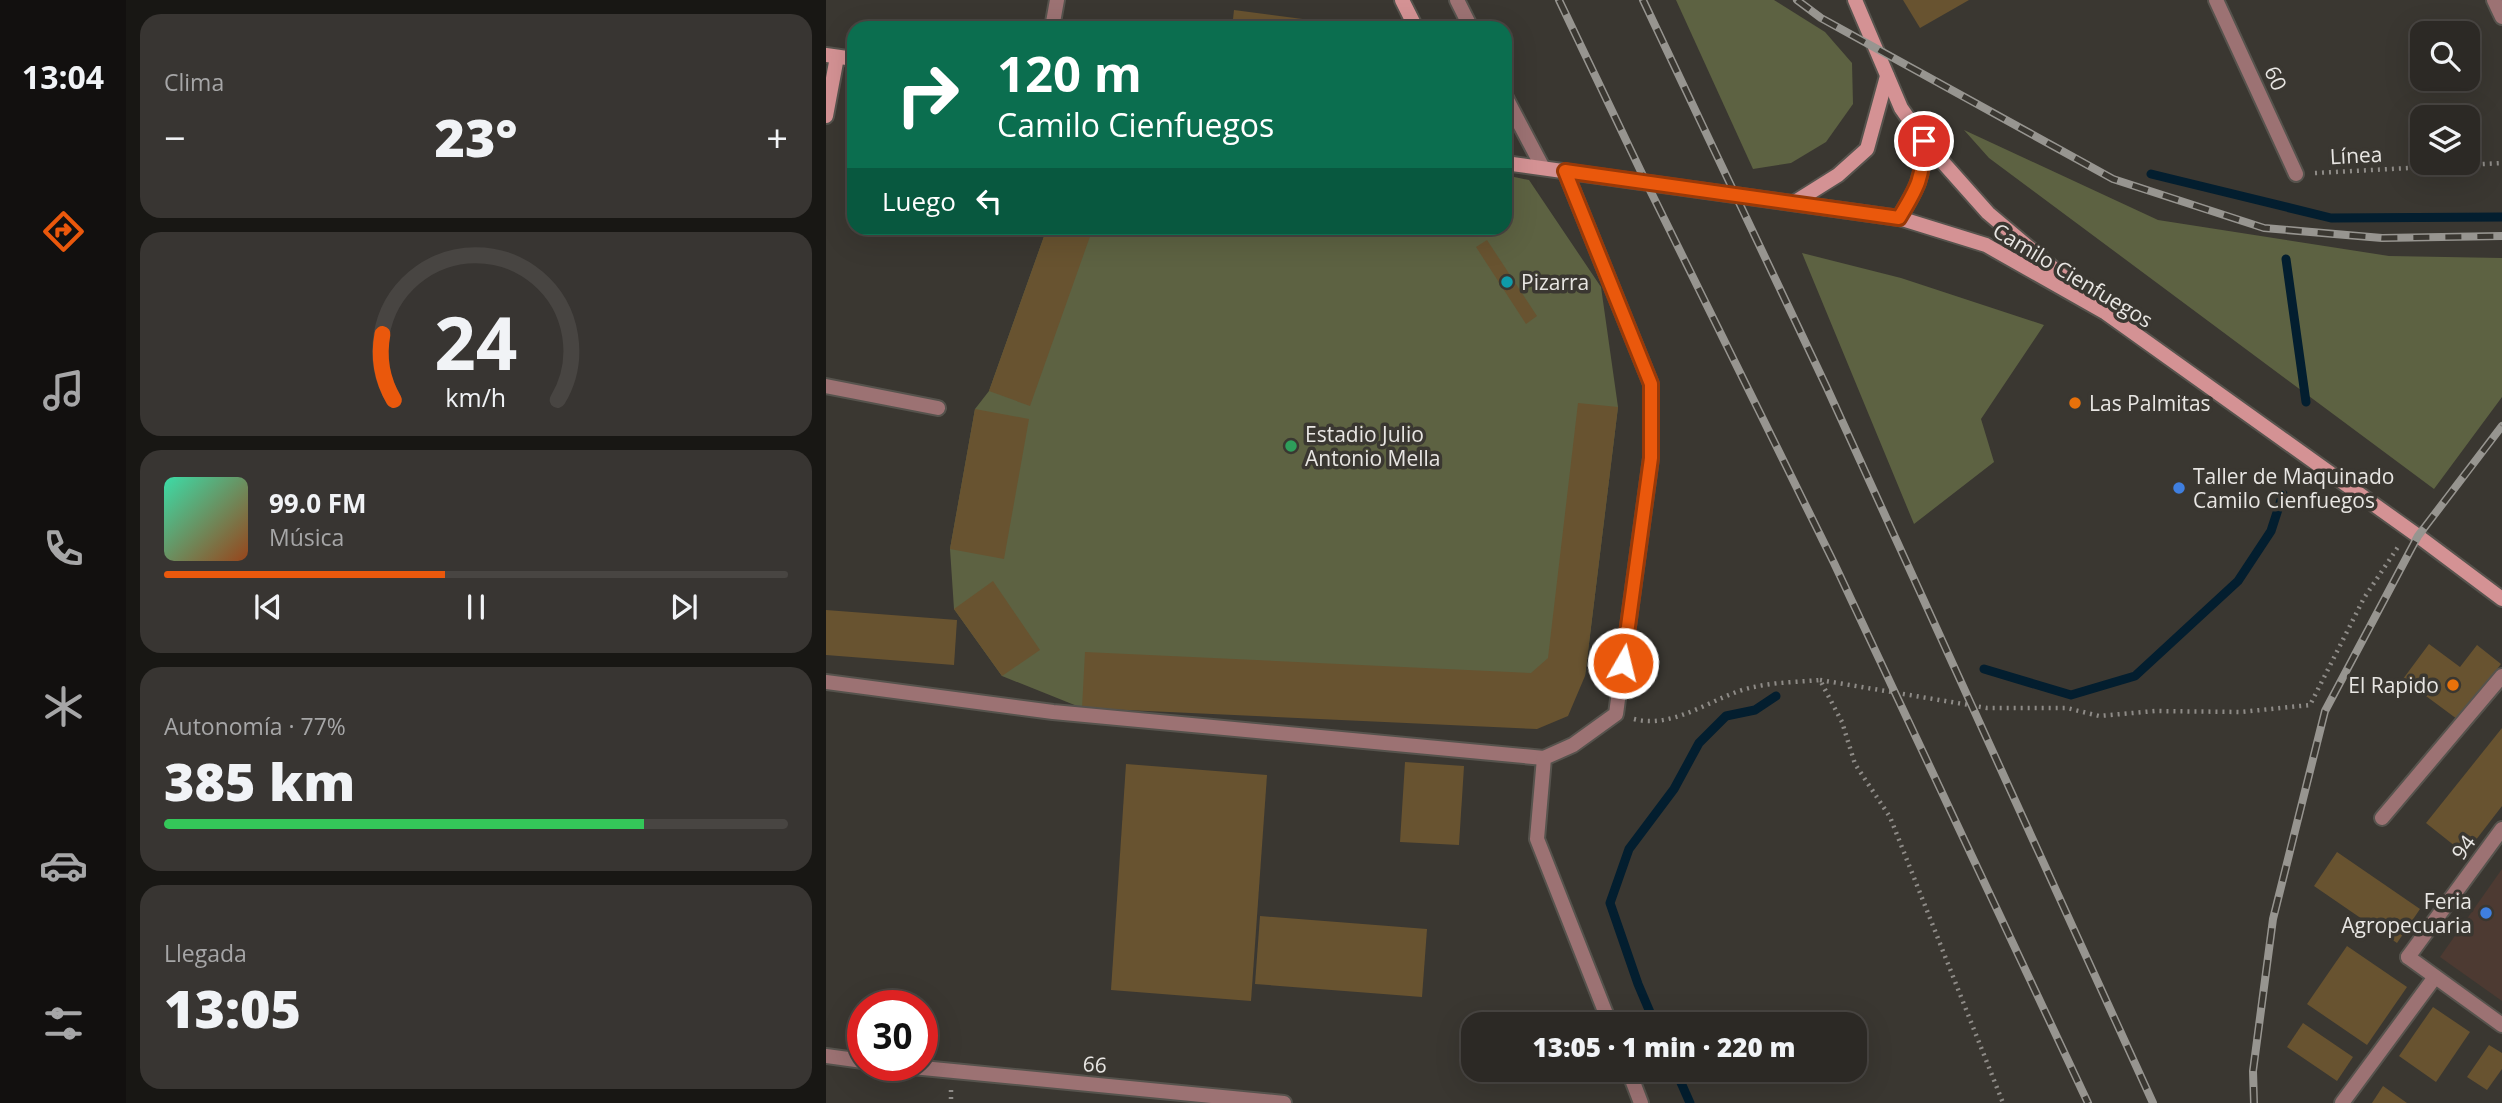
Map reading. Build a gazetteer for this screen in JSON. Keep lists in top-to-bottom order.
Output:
{
  "streets": {
    "main road": ["Camilo Cienfuegos"],
    "street": ["60", "94", "66"],
    "path": ["Línea"]
  },
  "crossings": [
    ["60", "Línea"]
  ],
  "places": [
    "Pizarra",
    "Las Palmitas",
    "Estadio Julio Antonio Mella",
    "Taller de Maquinado Camilo Cienfuegos",
    "El Rapido",
    "Feria Agropecuaria"
  ],
  "page": {
    "tabs": "13:04",
    "tile": [
      "Clima",
      ["Autonomía · 77%", "385 km"],
      ["Llegada", "13:05"]
    ],
    "turn": ["120 m", "Camilo Cienfuegos"],
    "heat": ["−", "23°", "+"],
    "then": "Luego",
    "song": ["99.0 FM", "Música"],
    "limit": "30",
    "trip": "13:05 · 1 min · 220 m",
    "gauge": ["24", "km/h"]
  }
}
